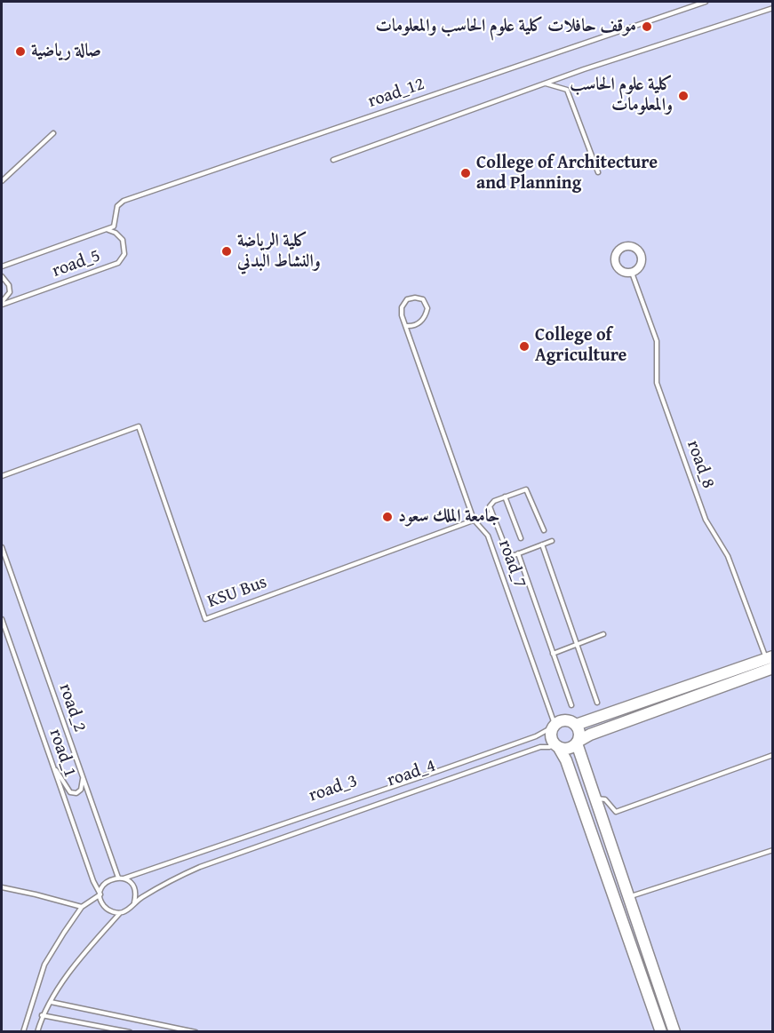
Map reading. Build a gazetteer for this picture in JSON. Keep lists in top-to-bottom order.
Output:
{
  "streets": {
    "lane": [
      "road_12",
      "road_5",
      "road_8",
      "road_7",
      "KSU Bus",
      "road_2",
      "road_1",
      "road_4",
      "road_3"
    ]
  },
  "crossings": [
    ["road_12", "road_5"],
    ["road_7", "KSU Bus"],
    ["road_7", "road_4"],
    ["road_7", "road_3"],
    ["road_2", "road_1"],
    ["road_2", "road_4"],
    ["road_2", "road_3"],
    ["road_1", "road_4"],
    ["road_1", "road_3"],
    ["road_4", "road_3"]
  ],
  "places": [
    "موقف حافلات كلية علوم الحاسب والمعلومات",
    "صالة رياضية",
    "كلية علوم الحاسب والمعلومات",
    "College of Architecture and Planning",
    "كلية الرياضة والنشاط البدني",
    "College of Agriculture",
    "جامعة الملك سعود"
  ]
}
